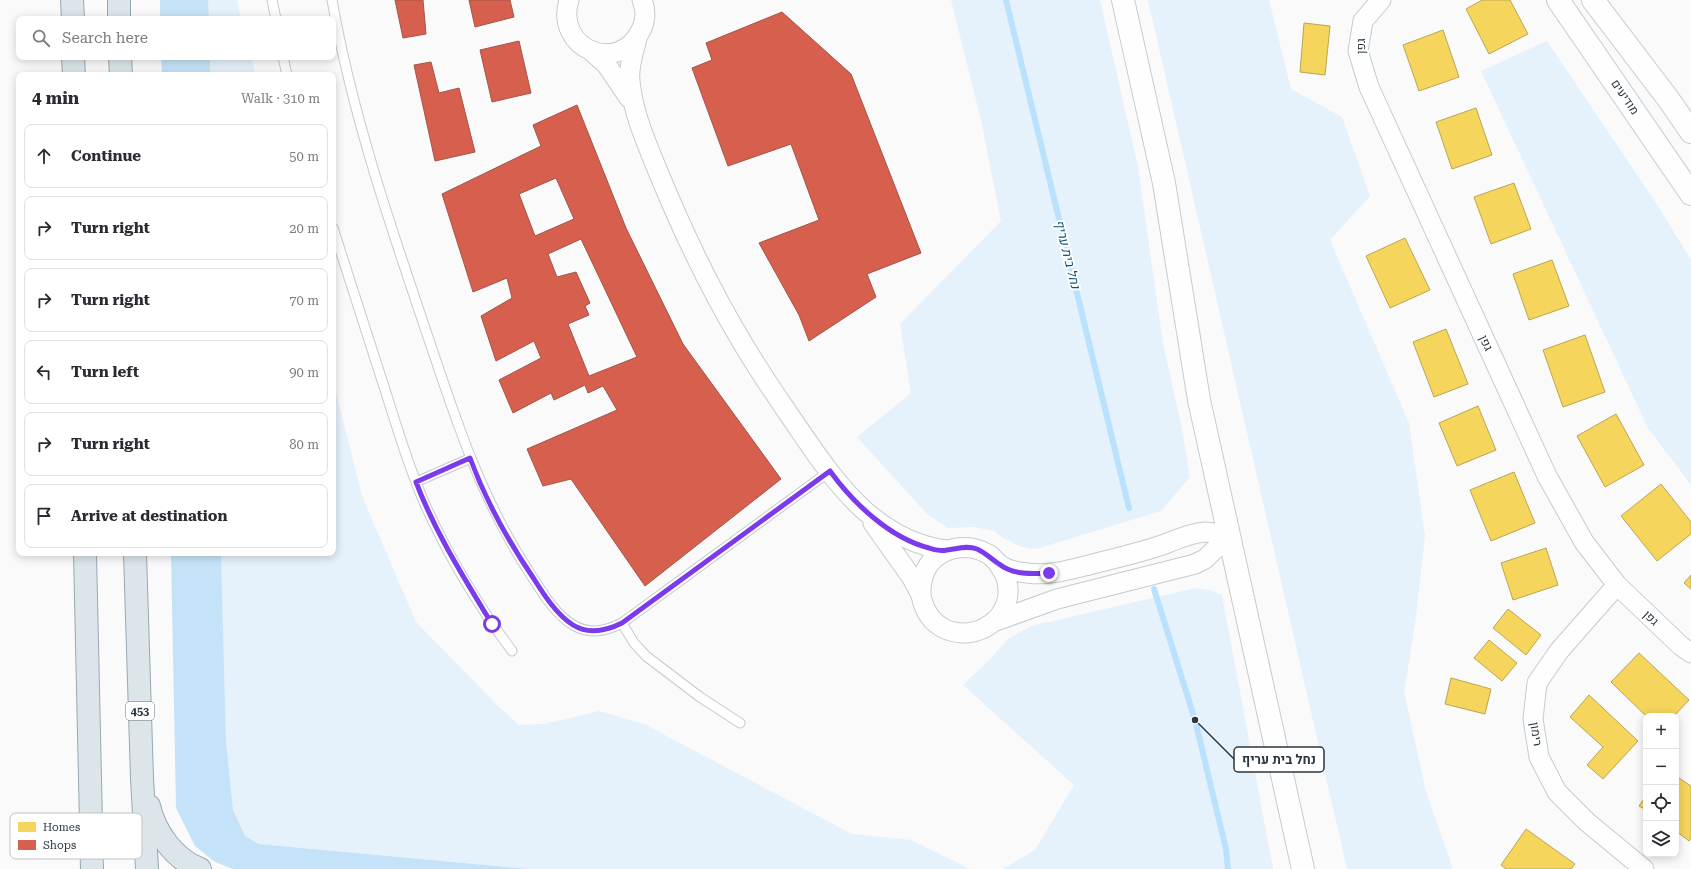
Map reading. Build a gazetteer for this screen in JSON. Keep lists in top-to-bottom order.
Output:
{
  "streets": {
    "main road": ["453"],
    "street": ["גפן", "מודיעים", "רימון"]
  },
  "crossings": [
    ["גפן", "רימון"]
  ],
  "water": ["נחל בית עריף"],
  "places": ["נחל בית עריף"],
  "legend": ["Homes", "Shops"],
  "page": {
    "search": "Search here",
    "heading": ["4 min", "Walk · 310 m"],
    "list": [
      ["Continue", "50 m"],
      ["Turn right", "20 m"],
      ["Turn right", "70 m"],
      ["Turn left", "90 m"],
      ["Turn right", "80 m"],
      "Arrive at destination"
    ],
    "map_buttons": ["+", "−"]
  }
}
